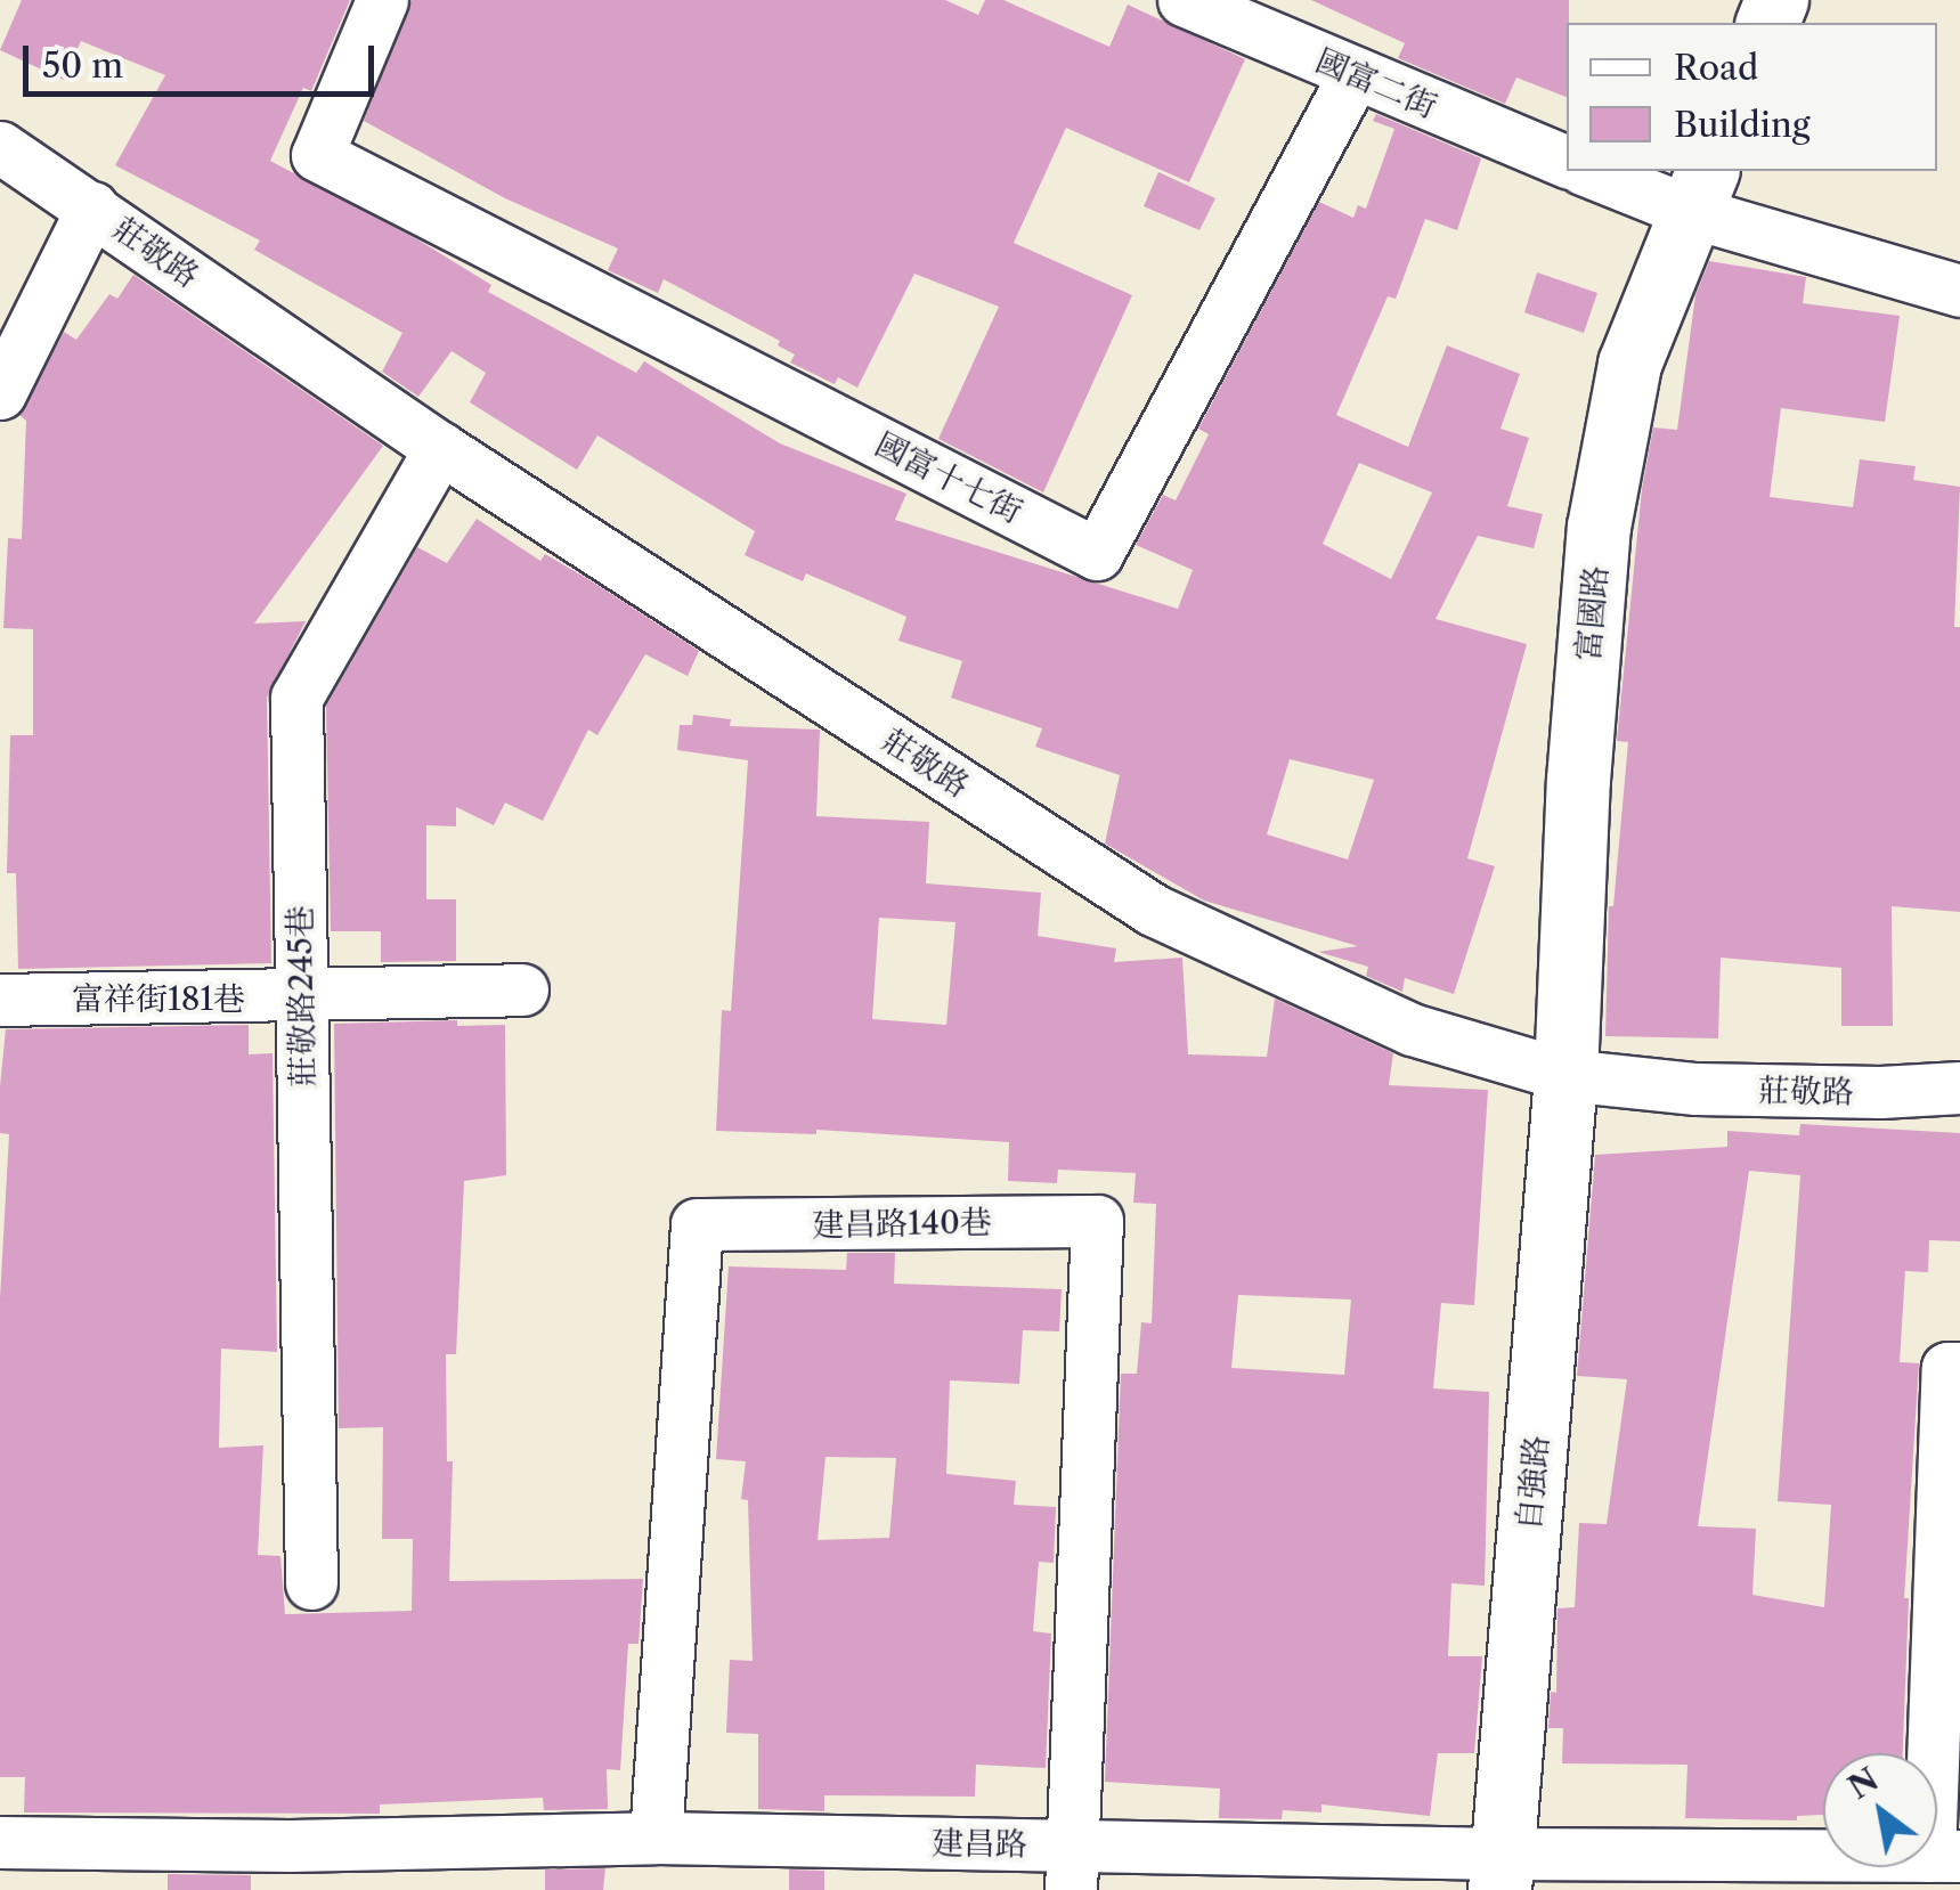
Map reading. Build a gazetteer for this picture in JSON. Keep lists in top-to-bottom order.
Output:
{
  "streets": {
    "street": [
      "國富二街",
      "莊敬路",
      "國富十七街",
      "富國路",
      "莊敬路245巷",
      "富祥街181巷",
      "建昌路140巷",
      "自強路",
      "建昌路"
    ]
  },
  "crossings": [
    ["國富二街", "國富十七街"],
    ["莊敬路", "富國路"],
    ["莊敬路", "莊敬路245巷"],
    ["莊敬路", "自強路"],
    ["富國路", "自強路"],
    ["莊敬路245巷", "富祥街181巷"],
    ["建昌路140巷", "建昌路"],
    ["自強路", "建昌路"]
  ],
  "legend": ["Road", "Building"],
  "scale_bar": "50 m",
  "north": "top left"
}
